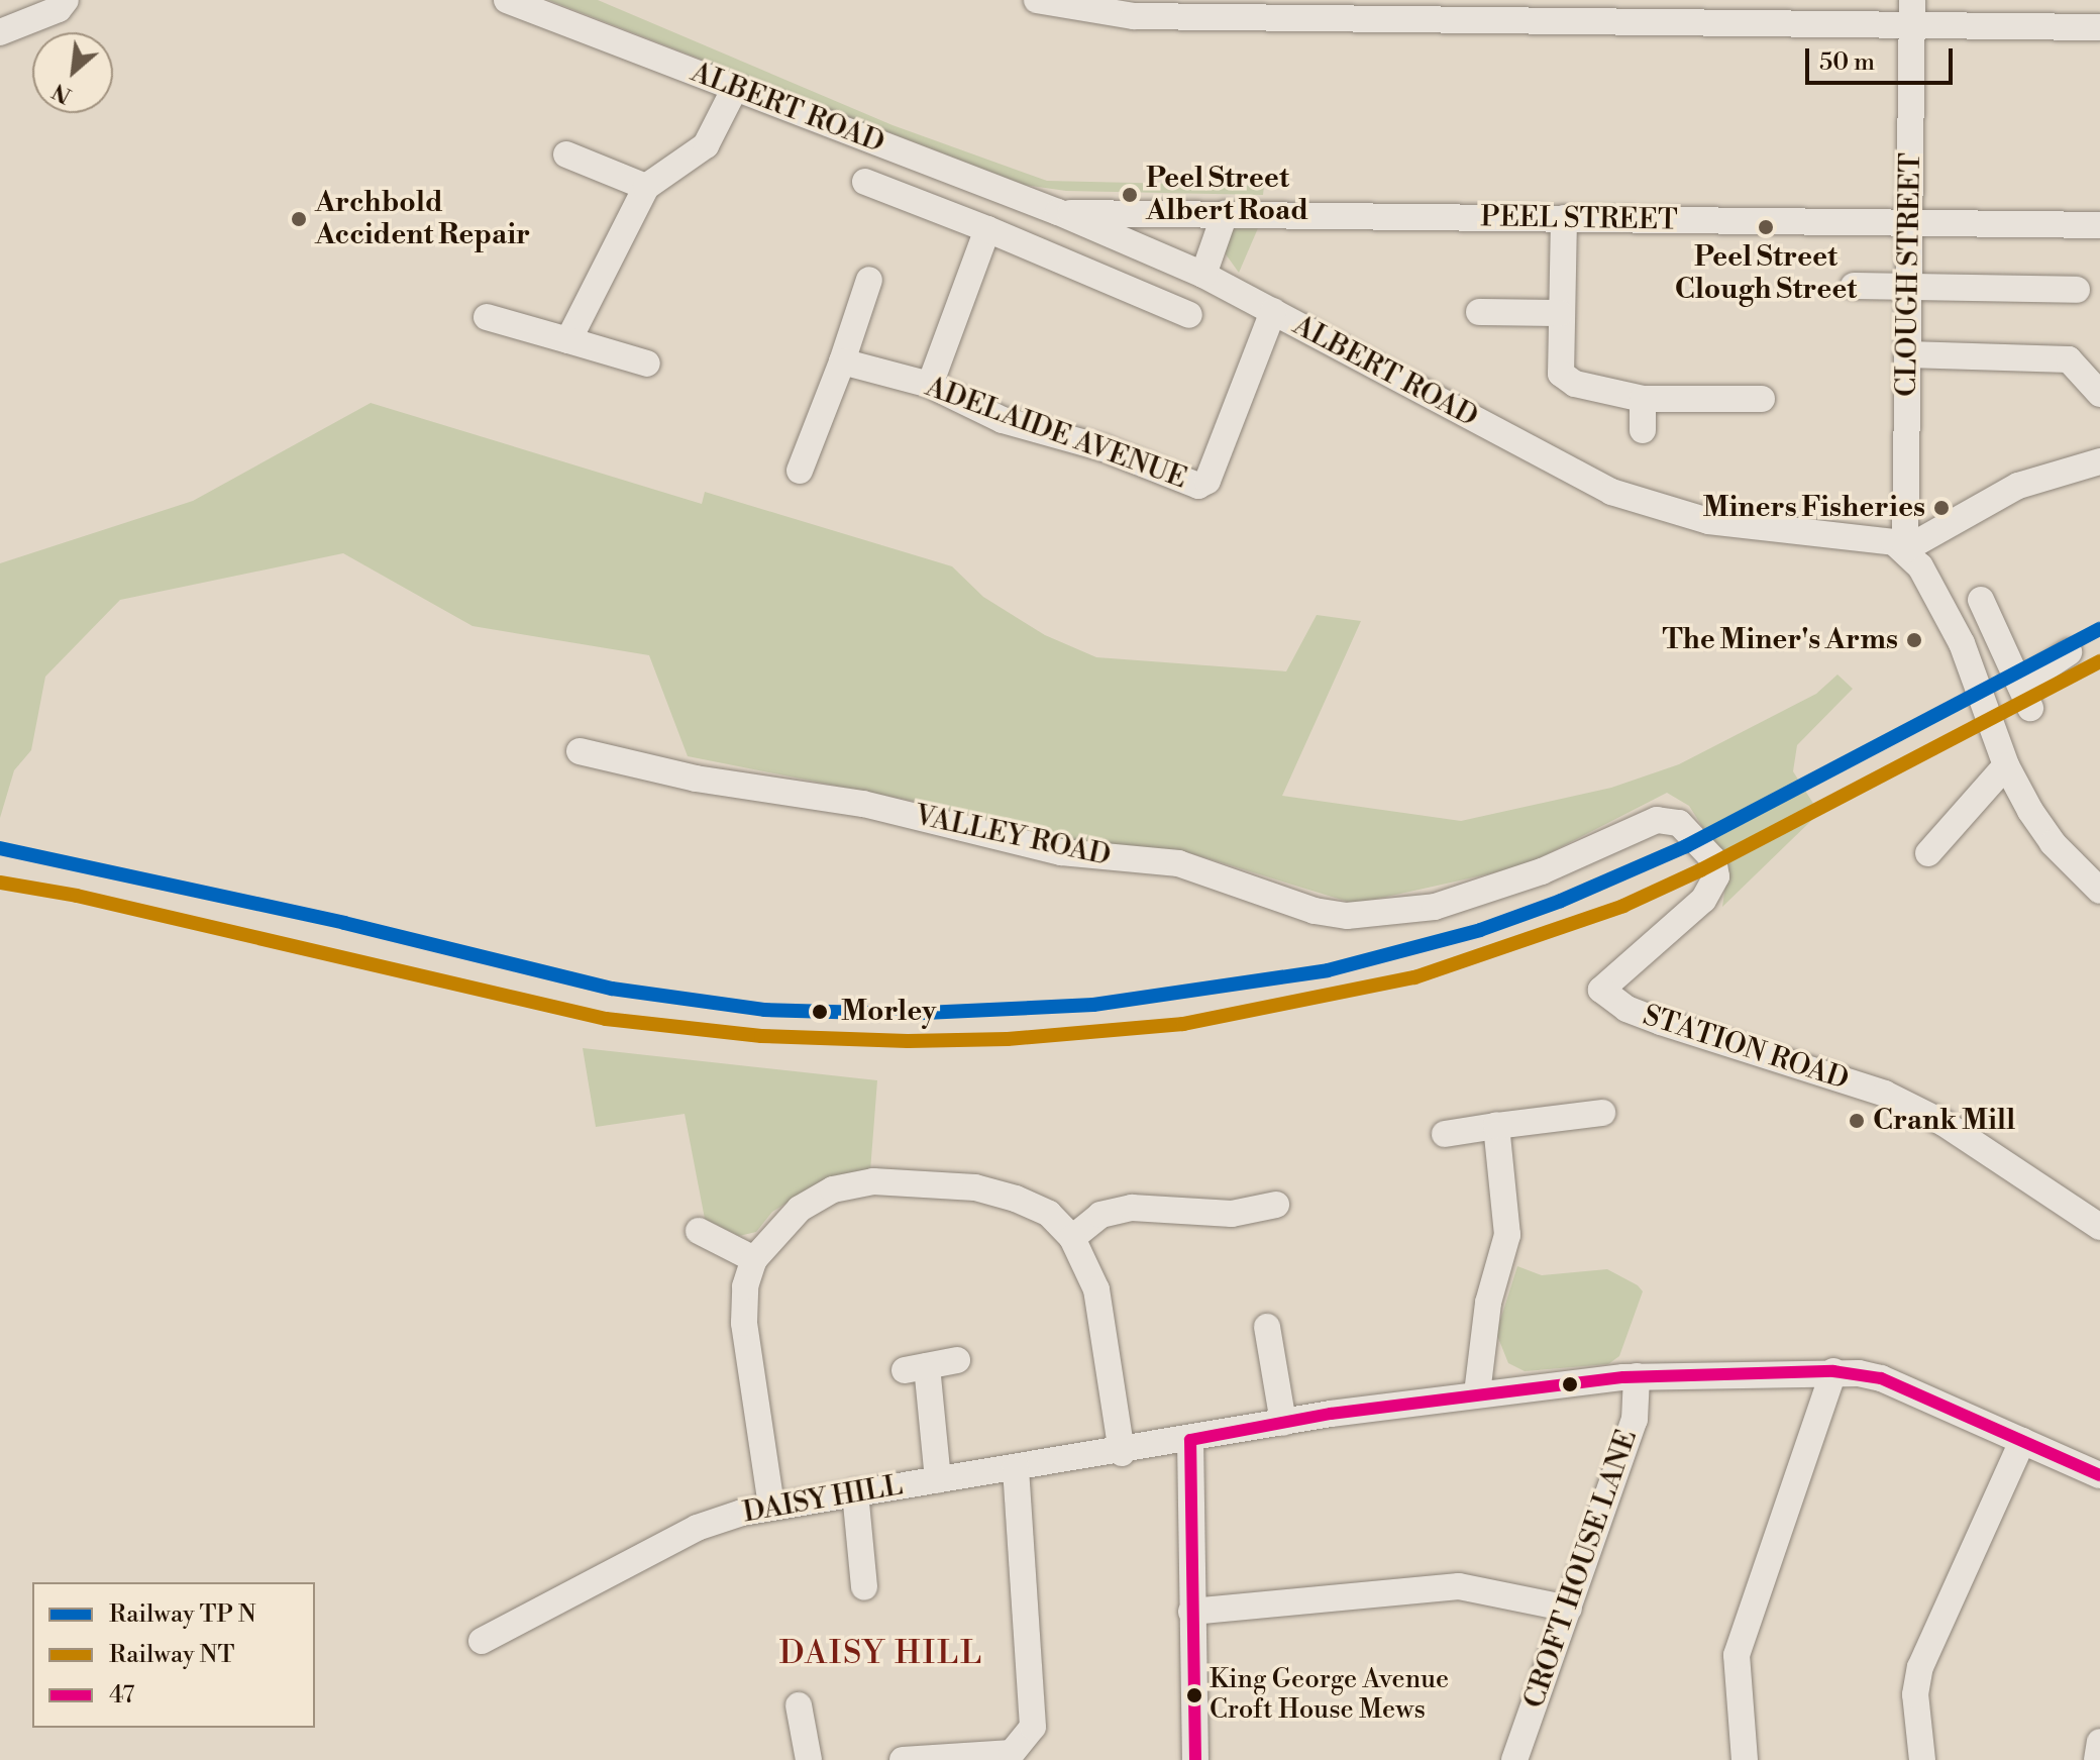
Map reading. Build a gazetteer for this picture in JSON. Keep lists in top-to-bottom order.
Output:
{
  "streets": {
    "street": [
      "ALBERT ROAD",
      "PEEL STREET",
      "CLOUGH STREET",
      "ADELAIDE AVENUE",
      "VALLEY ROAD",
      "STATION ROAD",
      "DAISY HILL",
      "CROFT HOUSE LANE"
    ]
  },
  "crossings": [
    ["ALBERT ROAD", "PEEL STREET"],
    ["ALBERT ROAD", "CLOUGH STREET"],
    ["ALBERT ROAD", "ADELAIDE AVENUE"],
    ["PEEL STREET", "CLOUGH STREET"],
    ["VALLEY ROAD", "STATION ROAD"],
    ["DAISY HILL", "CROFT HOUSE LANE"]
  ],
  "districts": ["DAISY HILL"],
  "places": [
    "Peel Street Albert Road",
    "Archbold Accident Repair",
    "Peel Street Clough Street",
    "Miners Fisheries",
    "The Miner's Arms",
    "Morley",
    "Crank Mill",
    "King George Avenue Croft House Mews"
  ],
  "lines": ["rail line NT", "transit line 47"],
  "legend": ["Railway TP N", "Railway NT", "47"],
  "scale_bar": "50 m",
  "north": "bottom left"
}
